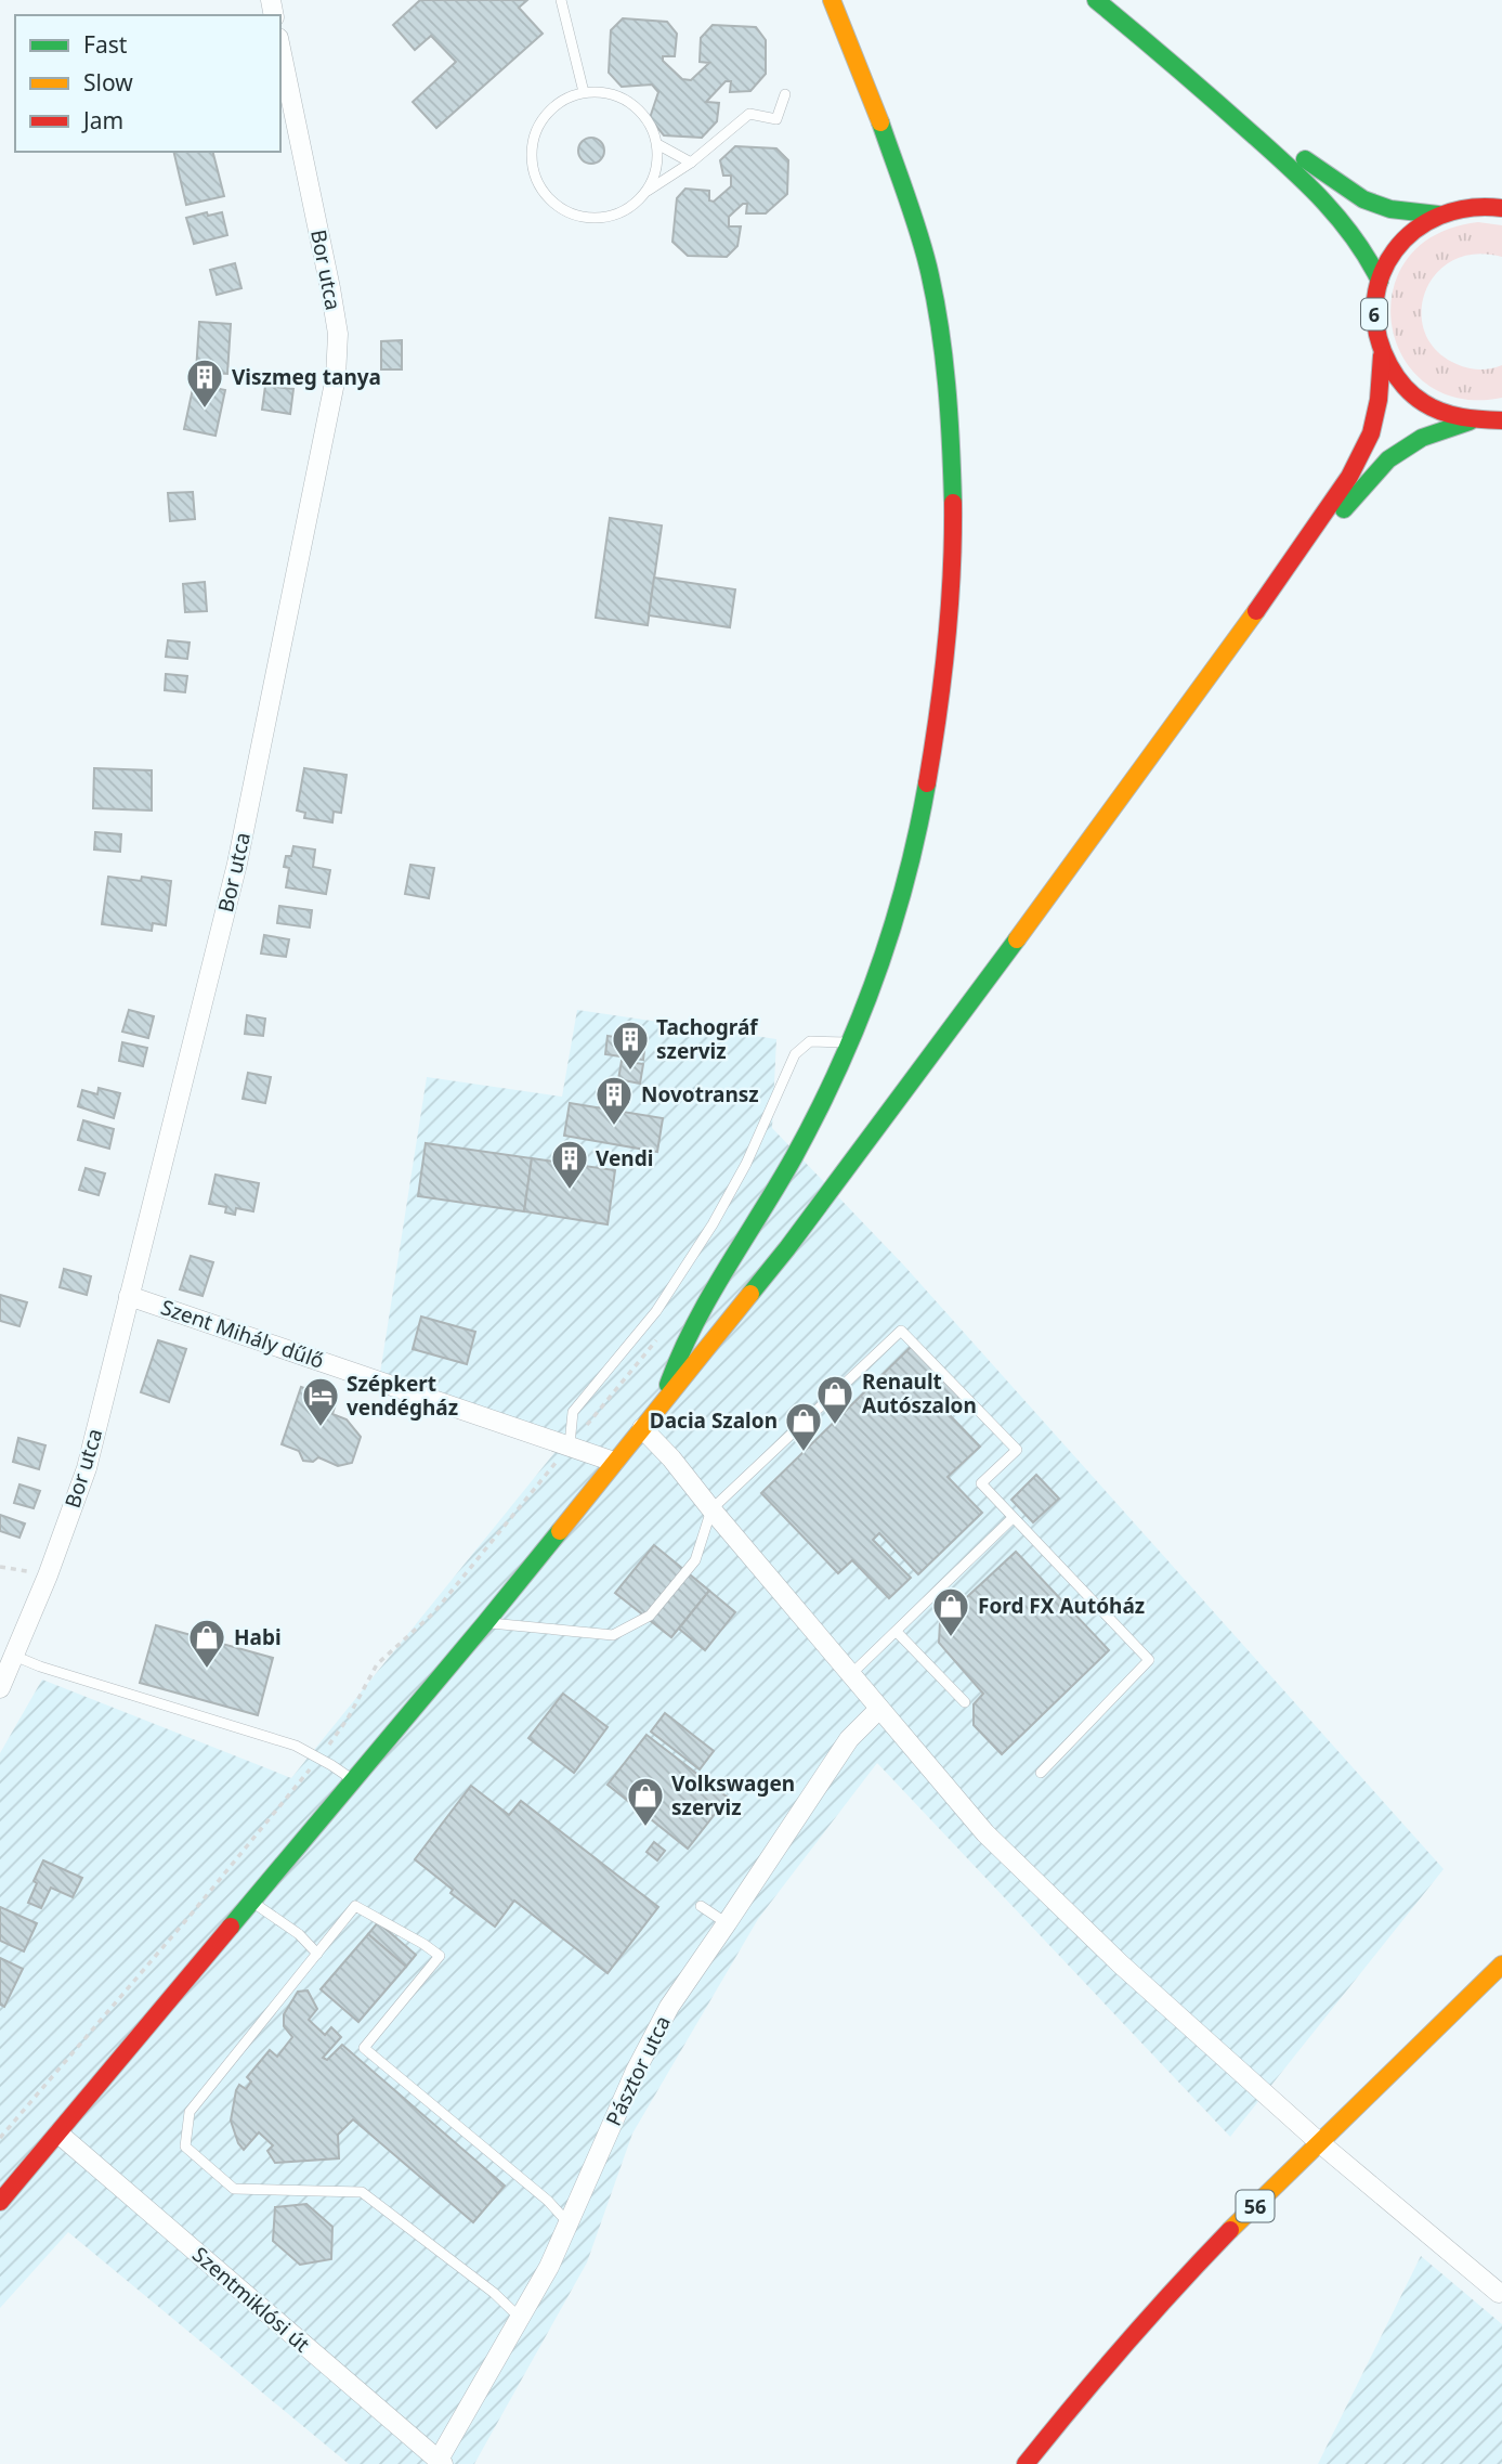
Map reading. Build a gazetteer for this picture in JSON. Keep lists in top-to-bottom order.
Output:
{
  "streets": {
    "street": [
      "Bor utca",
      "6",
      "Szent Mihály dűlő",
      "Pásztor utca",
      "56",
      "Szentmiklósi út"
    ]
  },
  "crossings": [
    ["Bor utca", "Szent Mihály dűlő"],
    ["Pásztor utca", "Szentmiklósi út"]
  ],
  "places": {
    "building": [
      "Viszmeg tanya",
      "Tachográf szerviz",
      "Novotransz",
      "Vendi"
    ],
    "shop": [
      "Renault Autószalon",
      "Dacia Szalon",
      "Ford FX Autóház",
      "Habi",
      "Volkswagen szerviz"
    ],
    "hotel": ["Szépkert vendégház"]
  },
  "legend": ["Fast", "Slow", "Jam"]
}
